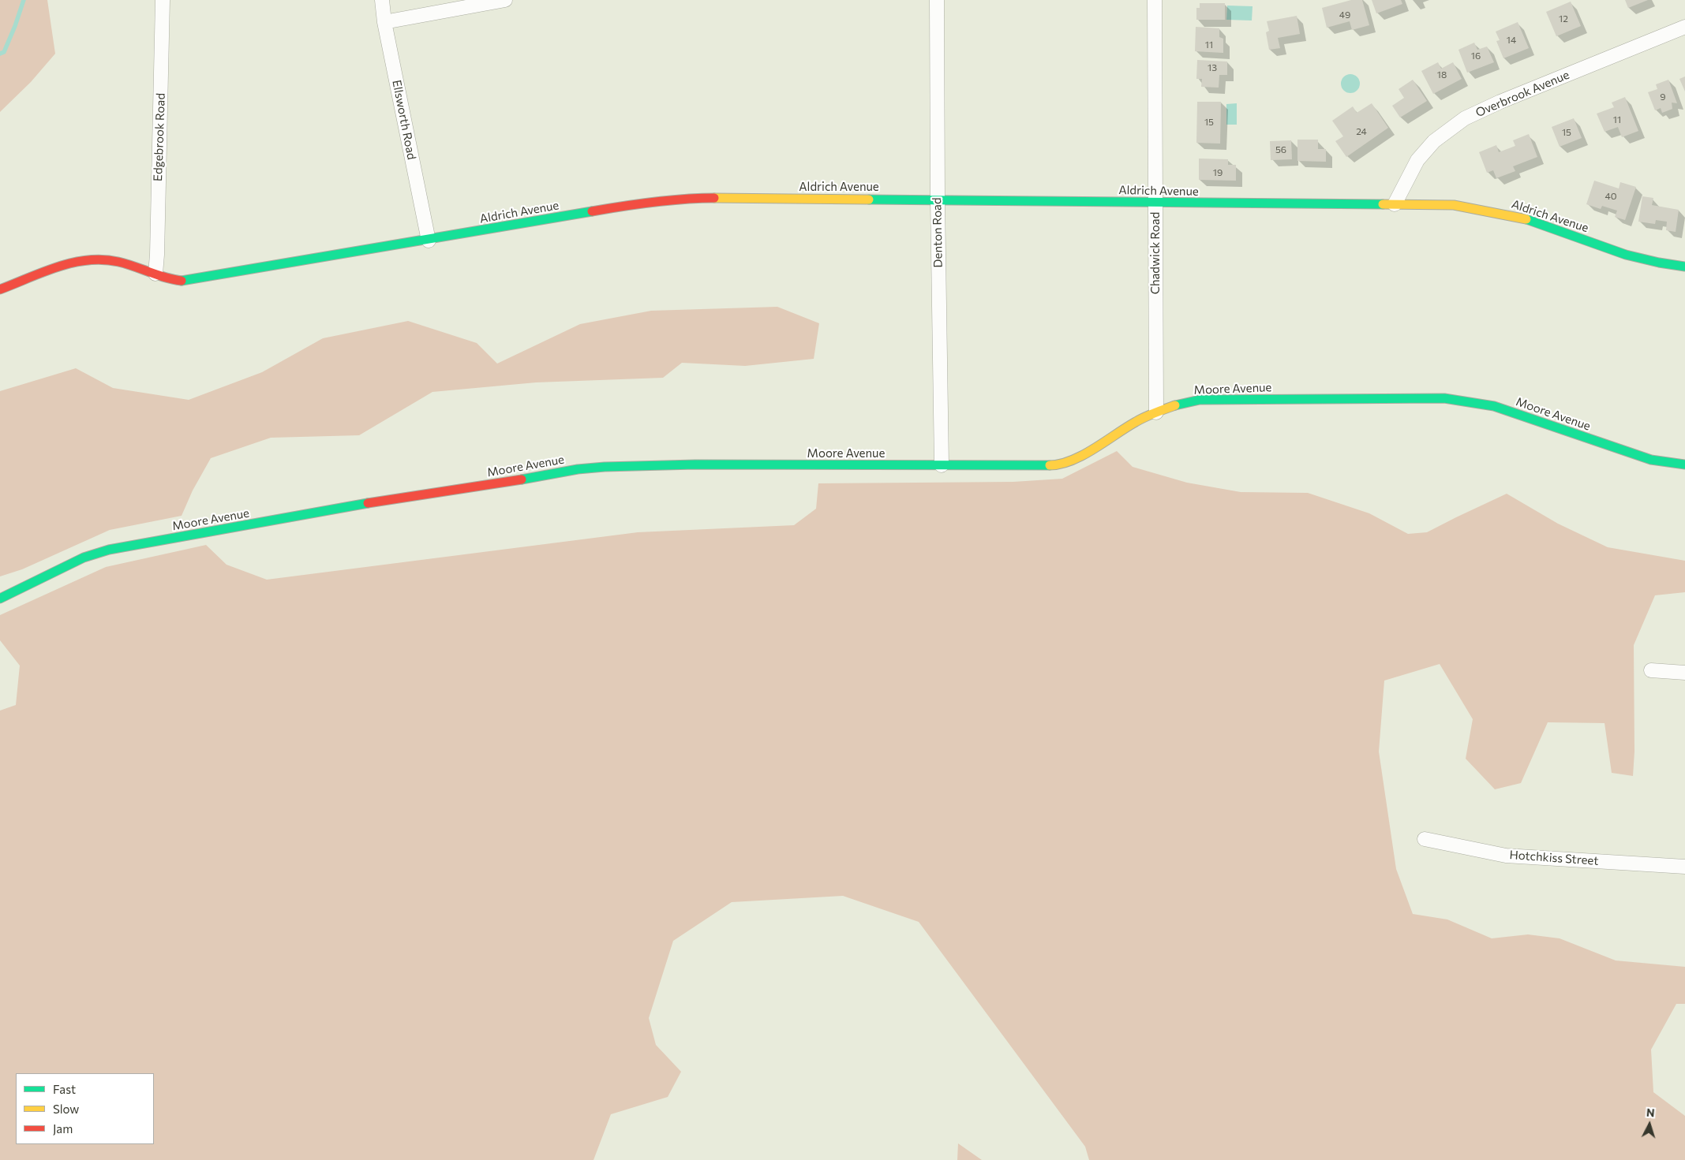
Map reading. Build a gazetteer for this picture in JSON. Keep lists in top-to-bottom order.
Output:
{
  "streets": {
    "street": [
      "Overbrook Avenue",
      "Ellsworth Road",
      "Edgebrook Road",
      "Aldrich Avenue",
      "Denton Road",
      "Chadwick Road",
      "Moore Avenue",
      "Hotchkiss Street"
    ]
  },
  "crossings": [
    ["Overbrook Avenue", "Aldrich Avenue"],
    ["Ellsworth Road", "Aldrich Avenue"],
    ["Edgebrook Road", "Aldrich Avenue"],
    ["Aldrich Avenue", "Denton Road"],
    ["Aldrich Avenue", "Chadwick Road"],
    ["Denton Road", "Moore Avenue"],
    ["Chadwick Road", "Moore Avenue"]
  ],
  "house_numbers": [
    "49",
    "12",
    "14",
    "11",
    "16",
    "13",
    "18",
    "9",
    "11",
    "15",
    "24",
    "15",
    "56",
    "19",
    "40"
  ],
  "legend": ["Fast", "Slow", "Jam"],
  "north": "top"
}
